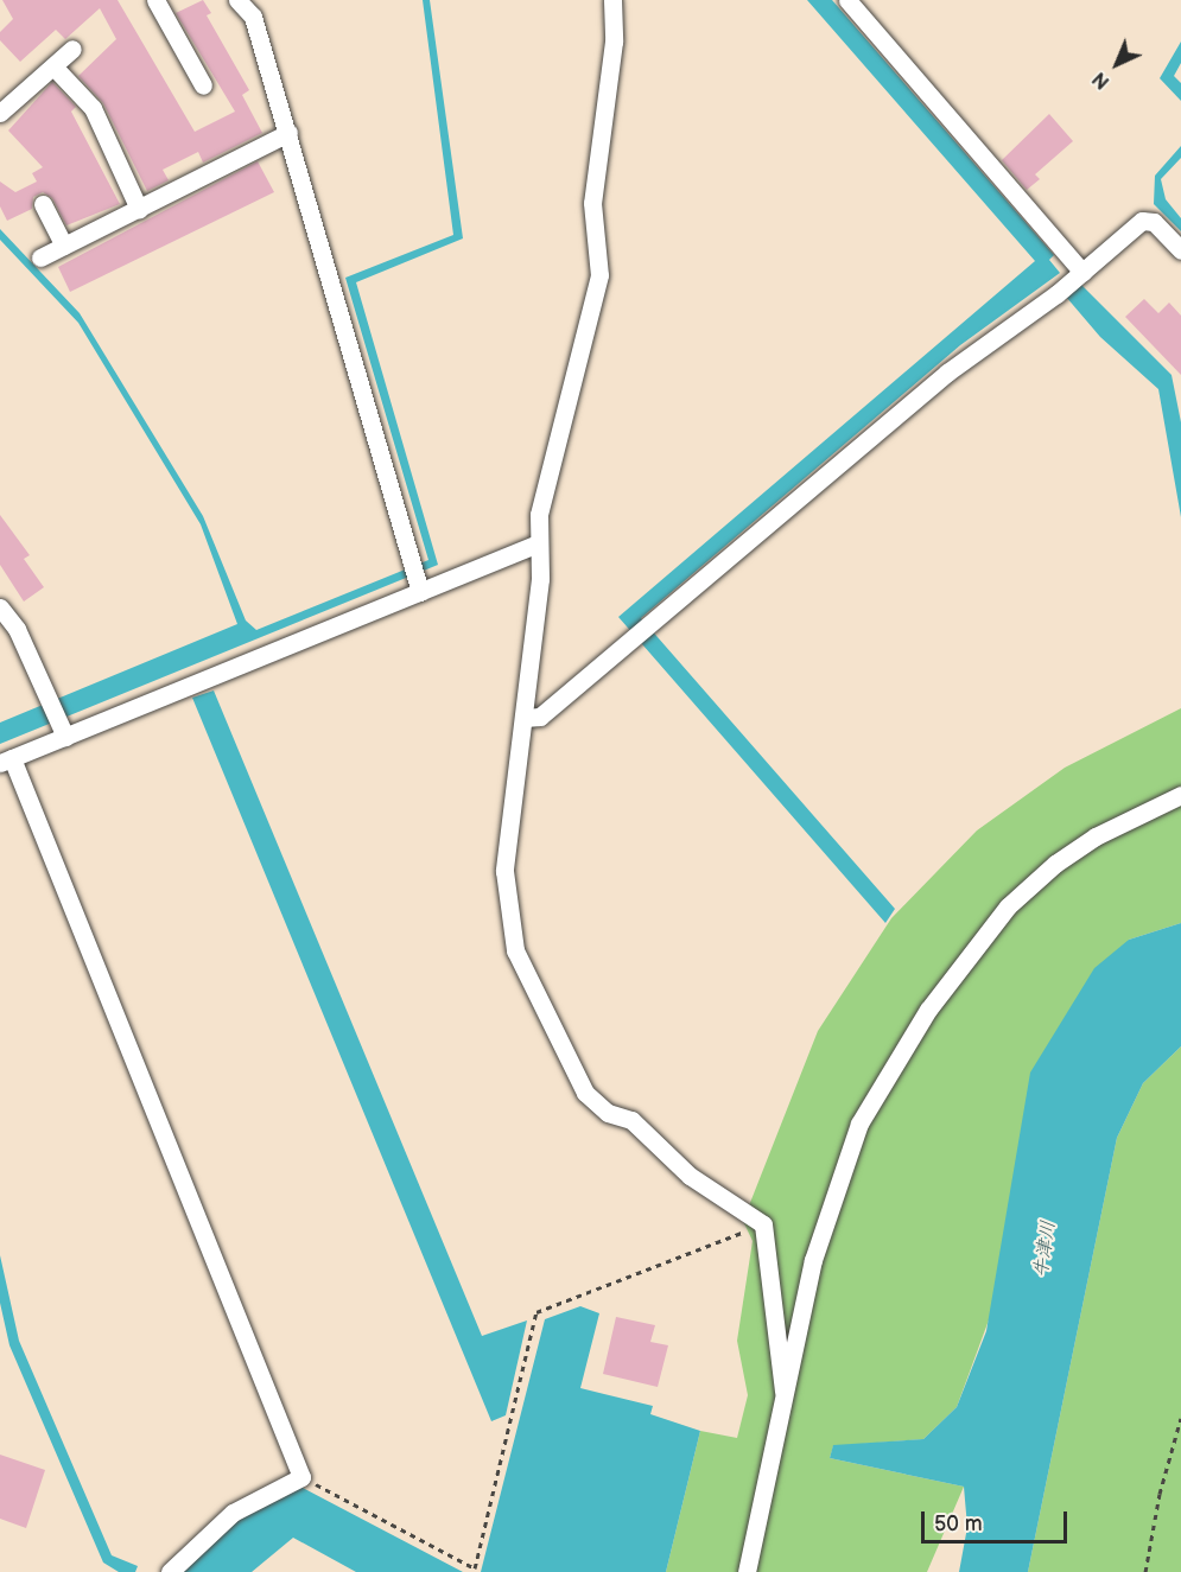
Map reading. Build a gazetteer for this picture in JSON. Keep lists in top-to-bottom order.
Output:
{
  "water": ["牛津川"],
  "scale_bar": "50 m",
  "north": "bottom left"
}
